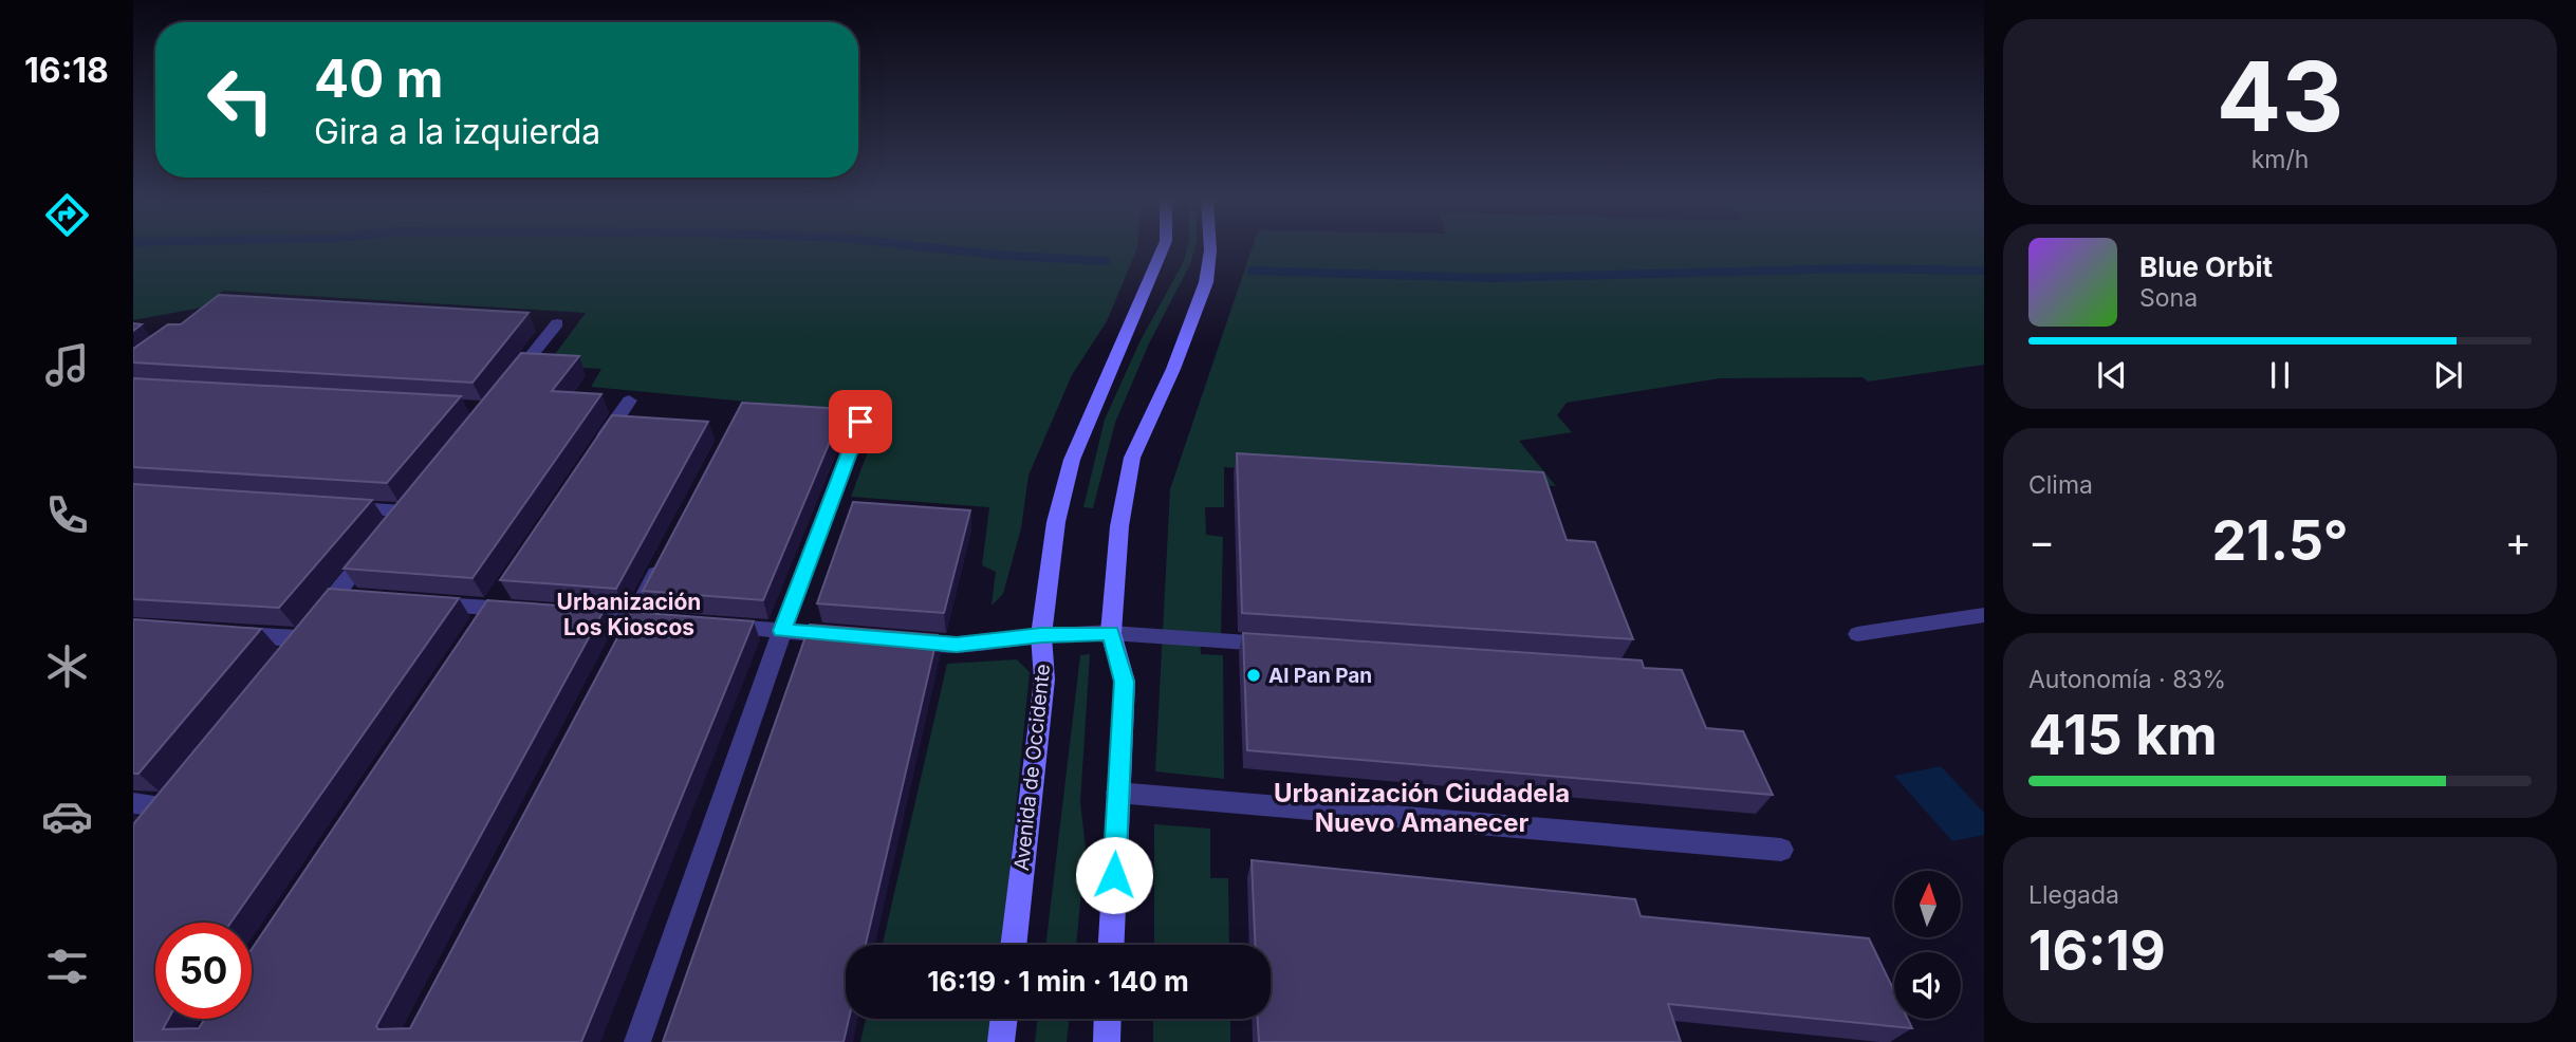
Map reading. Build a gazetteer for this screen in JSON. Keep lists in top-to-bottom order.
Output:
{
  "streets": {
    "main road": ["Avenida de Occidente"]
  },
  "districts": ["Urbanización Los Kioscos", "Urbanización Ciudadela Nuevo Amanecer"],
  "places": ["Al Pan Pan"],
  "north": "top",
  "page": {
    "tabs": "16:18",
    "tile": [
      ["43", "km/h"],
      "Clima",
      ["Autonomía · 83%", "415 km"],
      ["Llegada", "16:19"]
    ],
    "turn": ["40 m", "Gira a la izquierda"],
    "song": ["Blue Orbit", "Sona"],
    "heat": ["−", "21.5°", "+"],
    "limit": "50",
    "trip": "16:19 · 1 min · 140 m"
  }
}
